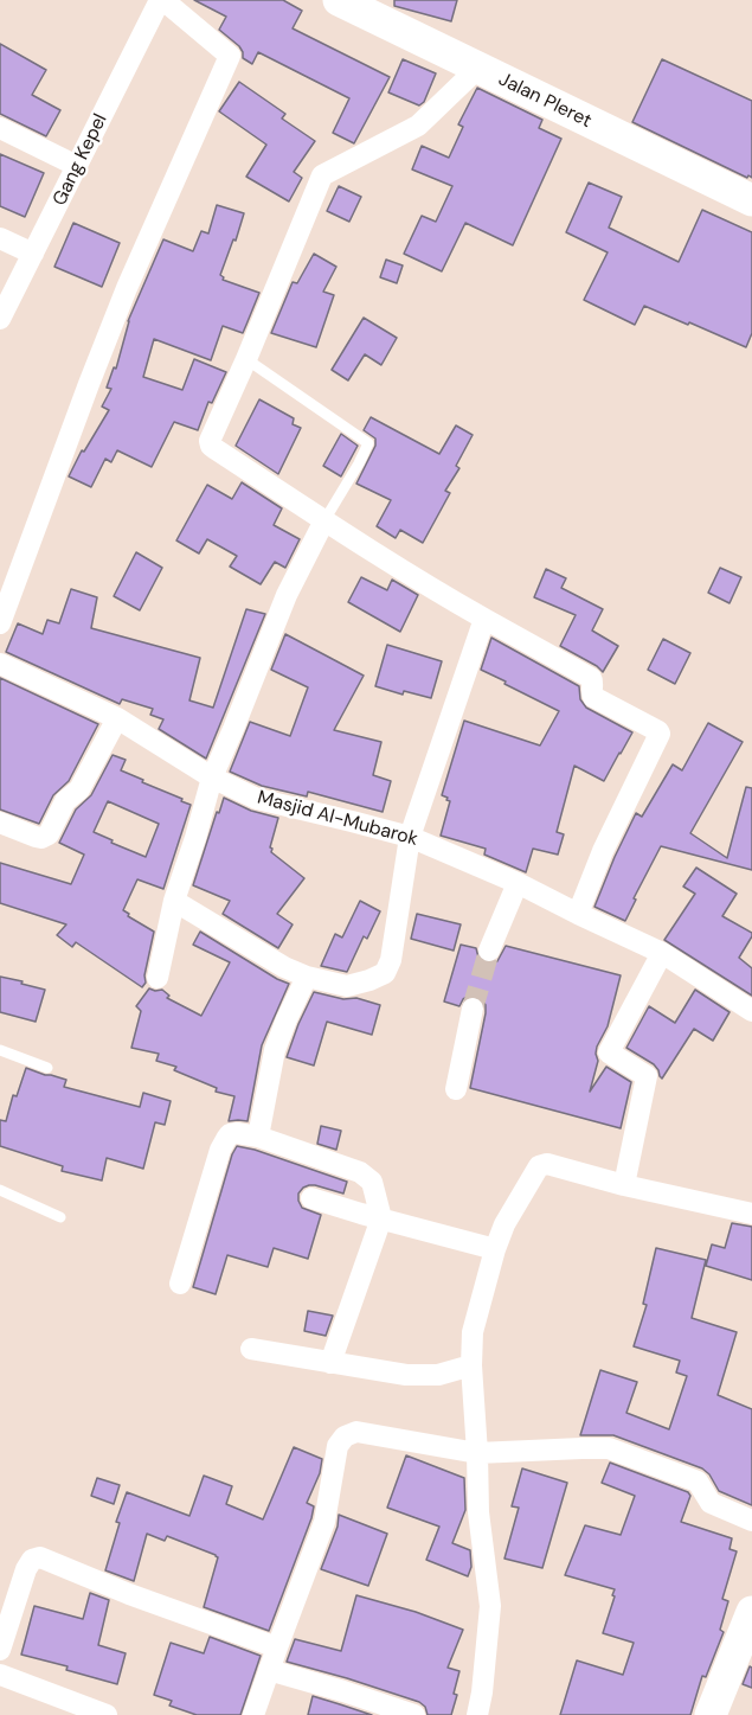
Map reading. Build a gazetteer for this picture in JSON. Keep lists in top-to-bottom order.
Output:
{
  "streets": {
    "main road": ["Jalan Pleret"],
    "street": ["Gang Kepel", "Masjid Al-Mubarok"]
  }
}
